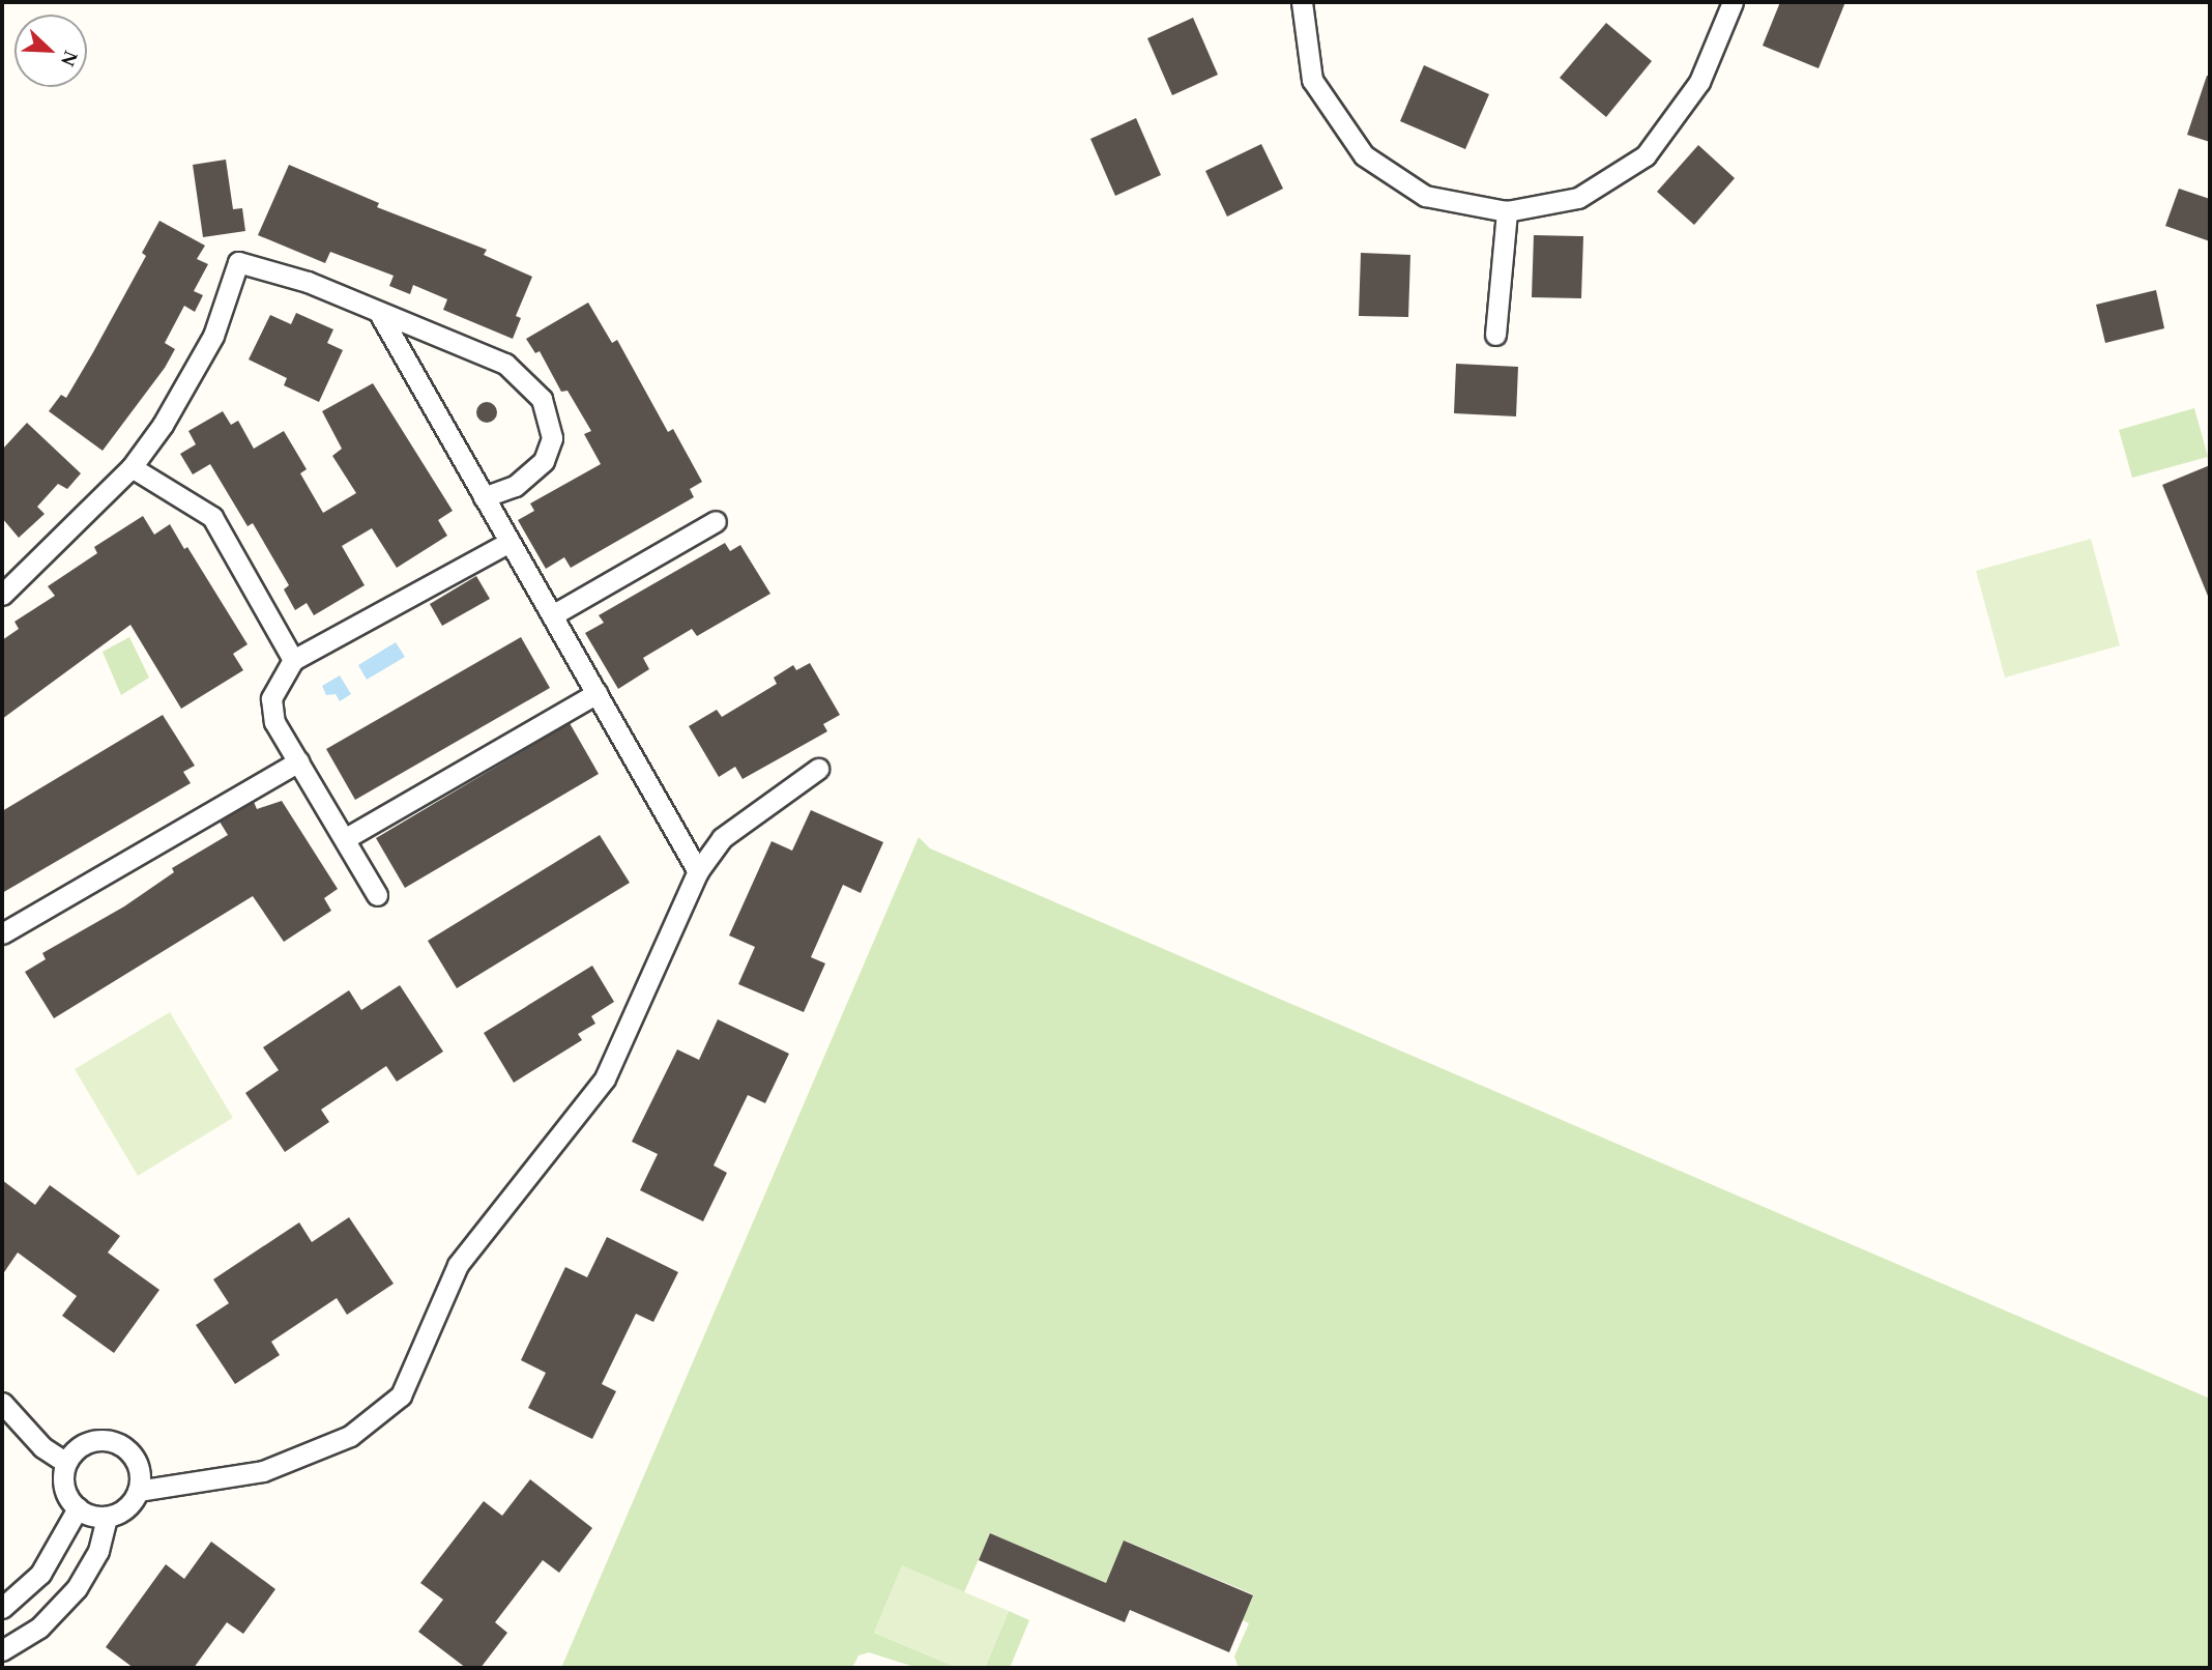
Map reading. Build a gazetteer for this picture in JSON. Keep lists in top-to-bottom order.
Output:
{
  "north": "bottom right"
}
